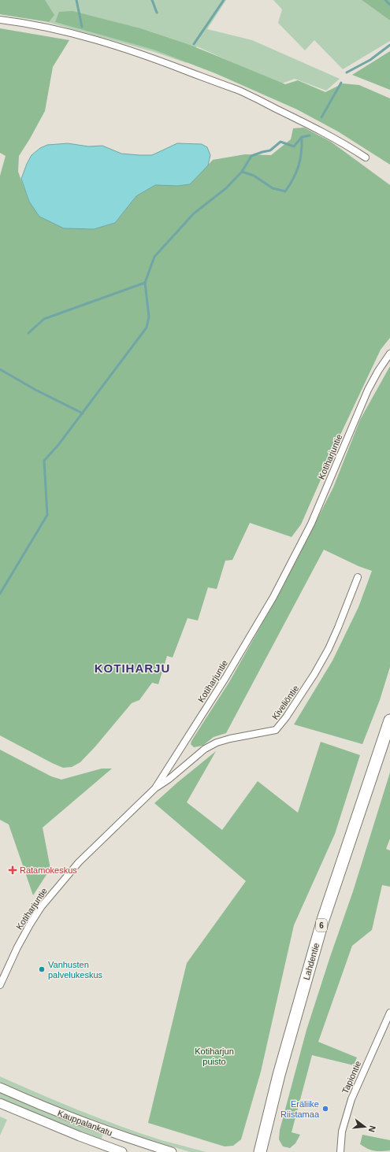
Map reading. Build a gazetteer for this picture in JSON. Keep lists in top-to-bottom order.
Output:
{
  "streets": {
    "highway": ["6", "Lahdentie"],
    "main road": ["Kauppalankatu"],
    "street": ["Kotiharjuntie", "Kiveliöntie", "Tapiontie"]
  },
  "crossings": [
    ["Kotiharjuntie", "Kiveliöntie"]
  ],
  "districts": ["KOTIHARJU"],
  "parks": ["Kotiharjun puisto"],
  "places": {
    "health": ["Ratamokeskus"],
    "other": ["Vanhusten palvelukeskus", "Eräliike Riistamaa"]
  },
  "north": "right"
}
